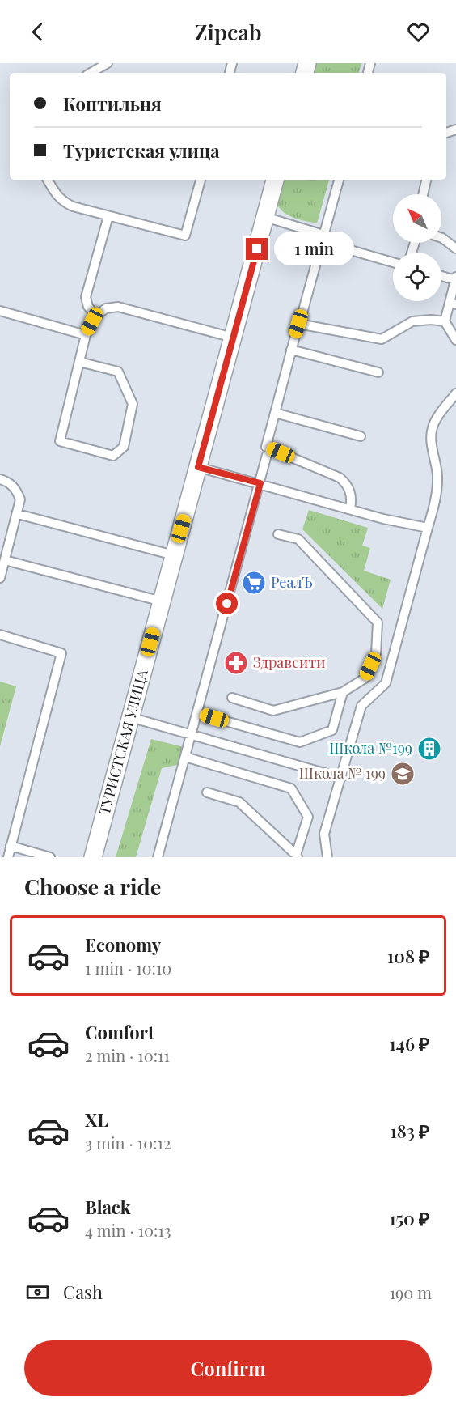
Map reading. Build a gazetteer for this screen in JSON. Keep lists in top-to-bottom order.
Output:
{
  "streets": {
    "street": ["ТУРИСТСКАЯ УЛИЦА"]
  },
  "places": {
    "supermarket": ["РеалЪ"],
    "pharmacy": ["Здравсити"],
    "building": ["Школа №199"],
    "school or university": ["Школа № 199"]
  },
  "north": "top left",
  "page": {
    "header": "Zipcab",
    "banner": ["Коптильня", "Туристская улица"],
    "bubble": "1 min",
    "heading": "Choose a ride",
    "list": [
      {
        "name": "Economy",
        "note": "1 min · 10:10",
        "value": "108 ₽"
      },
      {
        "name": "Comfort",
        "note": "2 min · 10:11",
        "value": "146 ₽"
      },
      {
        "name": "XL",
        "note": "3 min · 10:12",
        "value": "183 ₽"
      },
      {
        "name": "Black",
        "note": "4 min · 10:13",
        "value": "150 ₽"
      }
    ],
    "pay": ["Cash", "190 m"],
    "buttons": "Confirm"
  }
}
